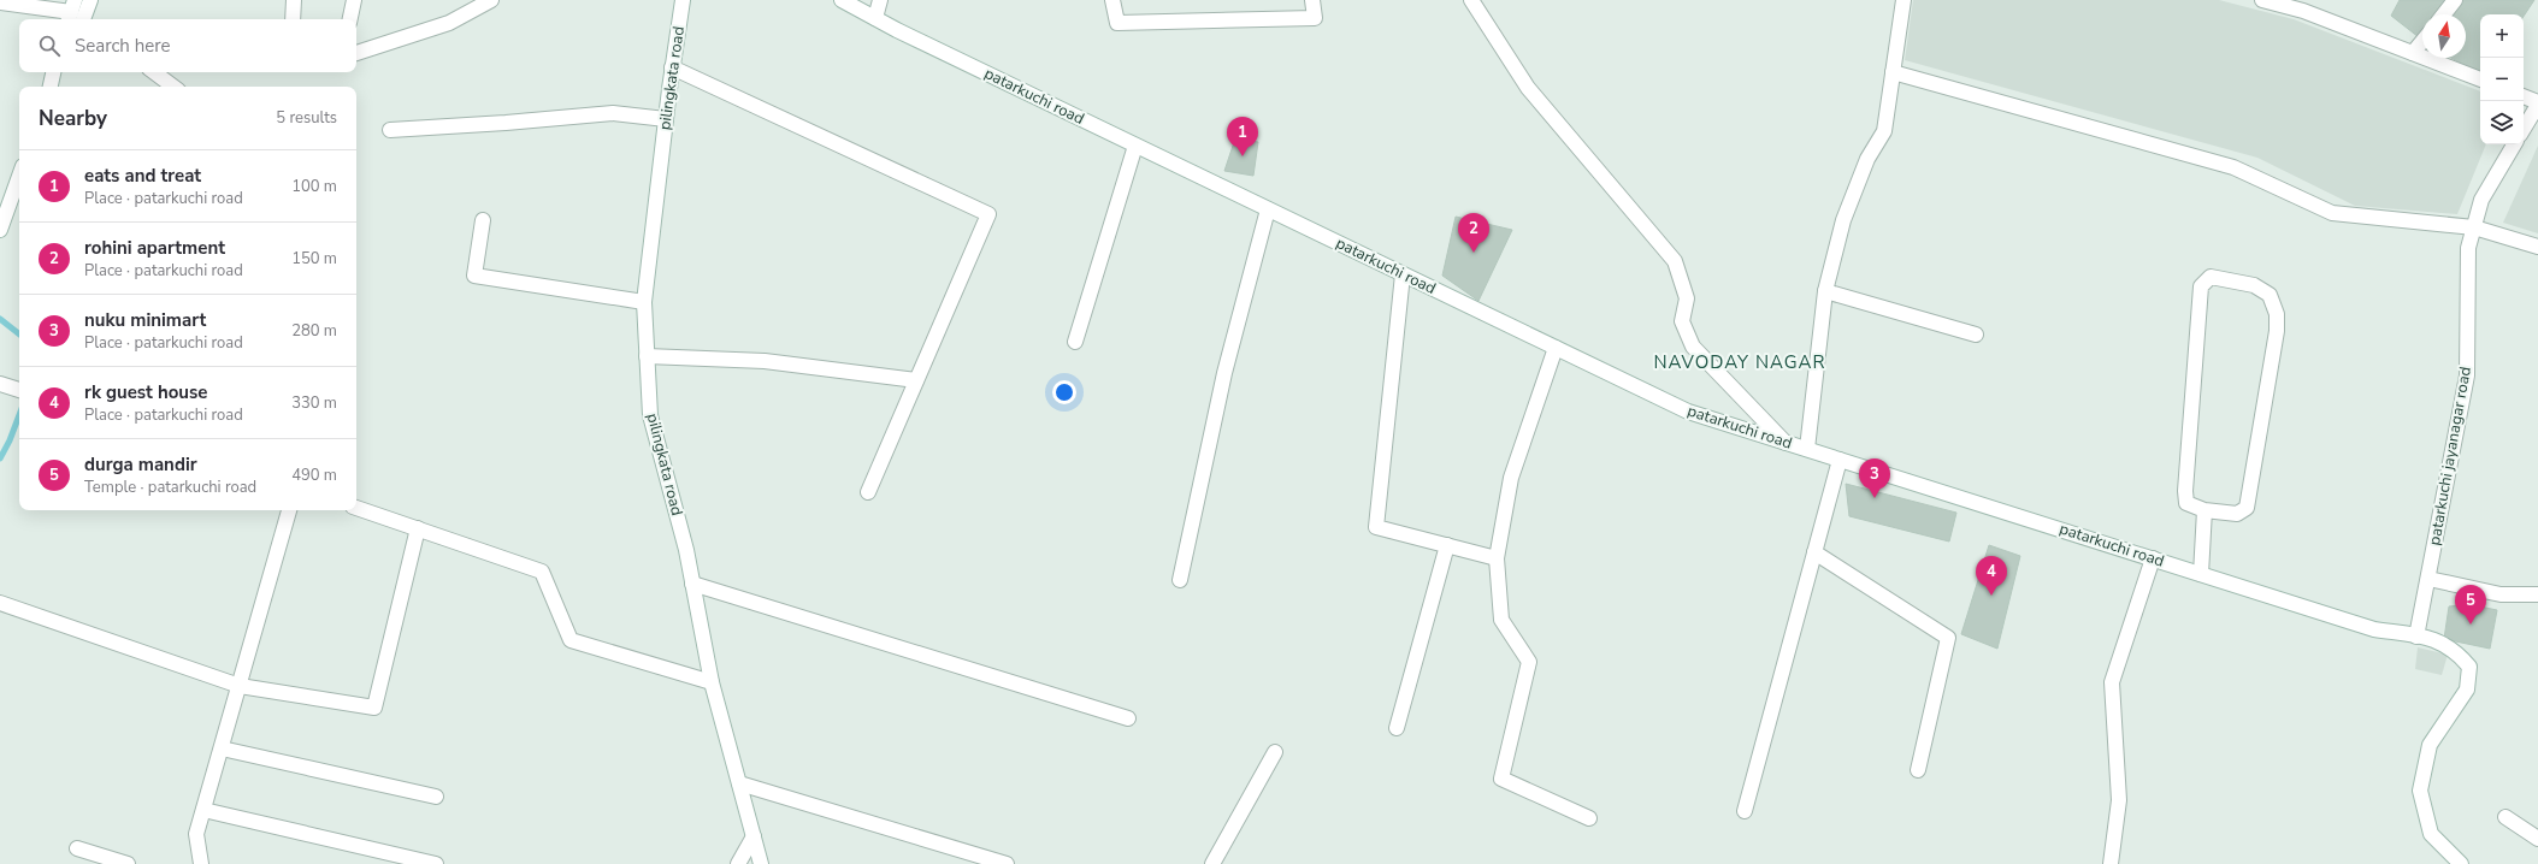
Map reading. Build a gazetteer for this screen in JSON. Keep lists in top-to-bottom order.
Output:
{
  "streets": {
    "street": ["pilingkata road", "patarkuchi road", "patarkuchi jayanagar road"]
  },
  "crossings": [
    ["patarkuchi road", "patarkuchi jayanagar road"]
  ],
  "districts": ["NAVODAY NAGAR"],
  "north": "top",
  "page": {
    "map_buttons": ["+", "−"],
    "search": "Search here",
    "heading": ["Nearby", "5 results"],
    "pins": [
      "1",
      "2",
      "3",
      "4",
      "5"
    ],
    "list": [
      {
        "mark": "1",
        "name": "eats and treat",
        "note": "Place · patarkuchi road",
        "value": "100 m"
      },
      {
        "mark": "2",
        "name": "rohini apartment",
        "note": "Place · patarkuchi road",
        "value": "150 m"
      },
      {
        "mark": "3",
        "name": "nuku minimart",
        "note": "Place · patarkuchi road",
        "value": "280 m"
      },
      {
        "mark": "4",
        "name": "rk guest house",
        "note": "Place · patarkuchi road",
        "value": "330 m"
      },
      {
        "mark": "5",
        "name": "durga mandir",
        "note": "Temple · patarkuchi road",
        "value": "490 m"
      }
    ]
  }
}
